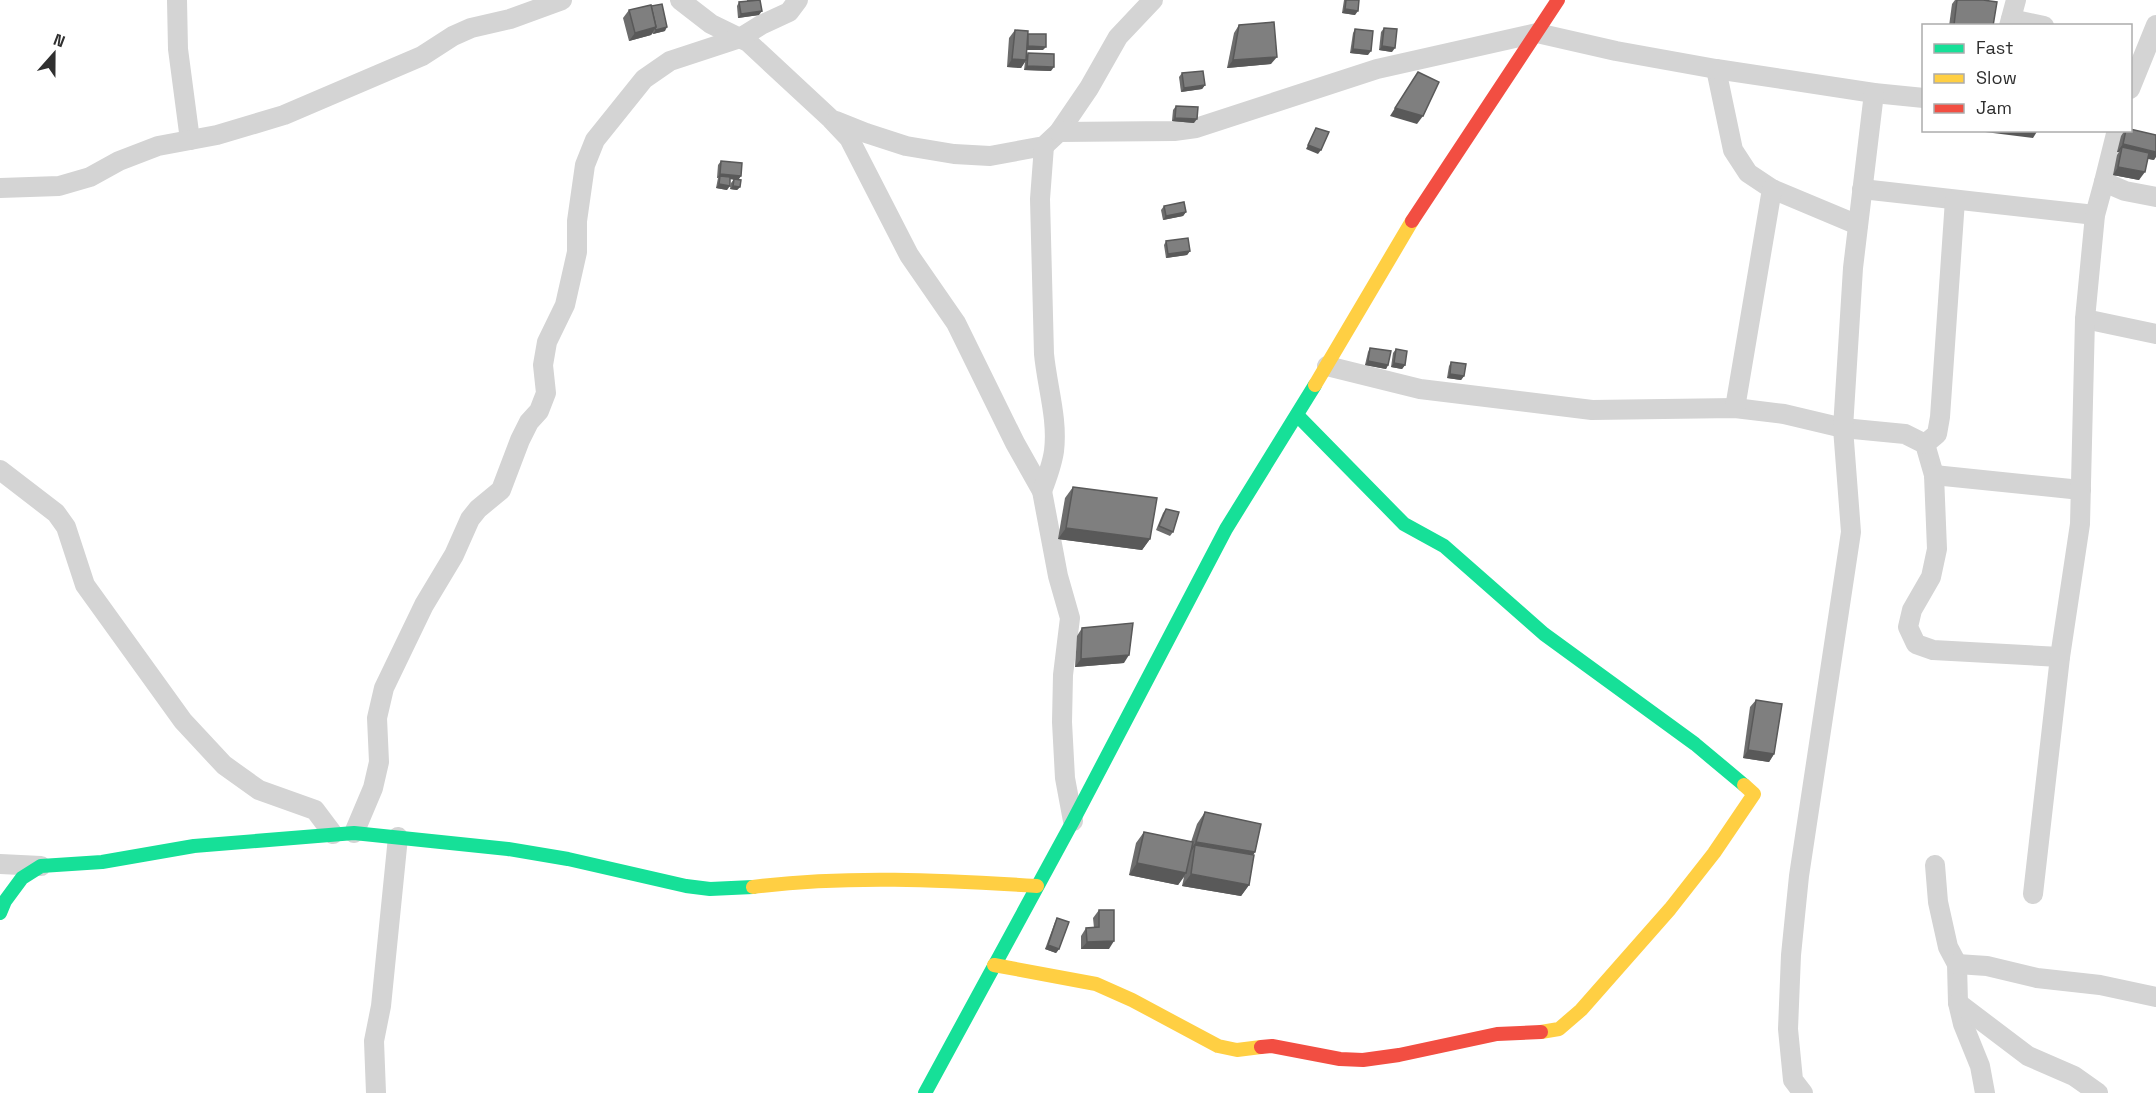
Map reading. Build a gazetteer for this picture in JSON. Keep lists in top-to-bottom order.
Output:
{
  "legend": ["Fast", "Slow", "Jam"],
  "north": "top"
}
